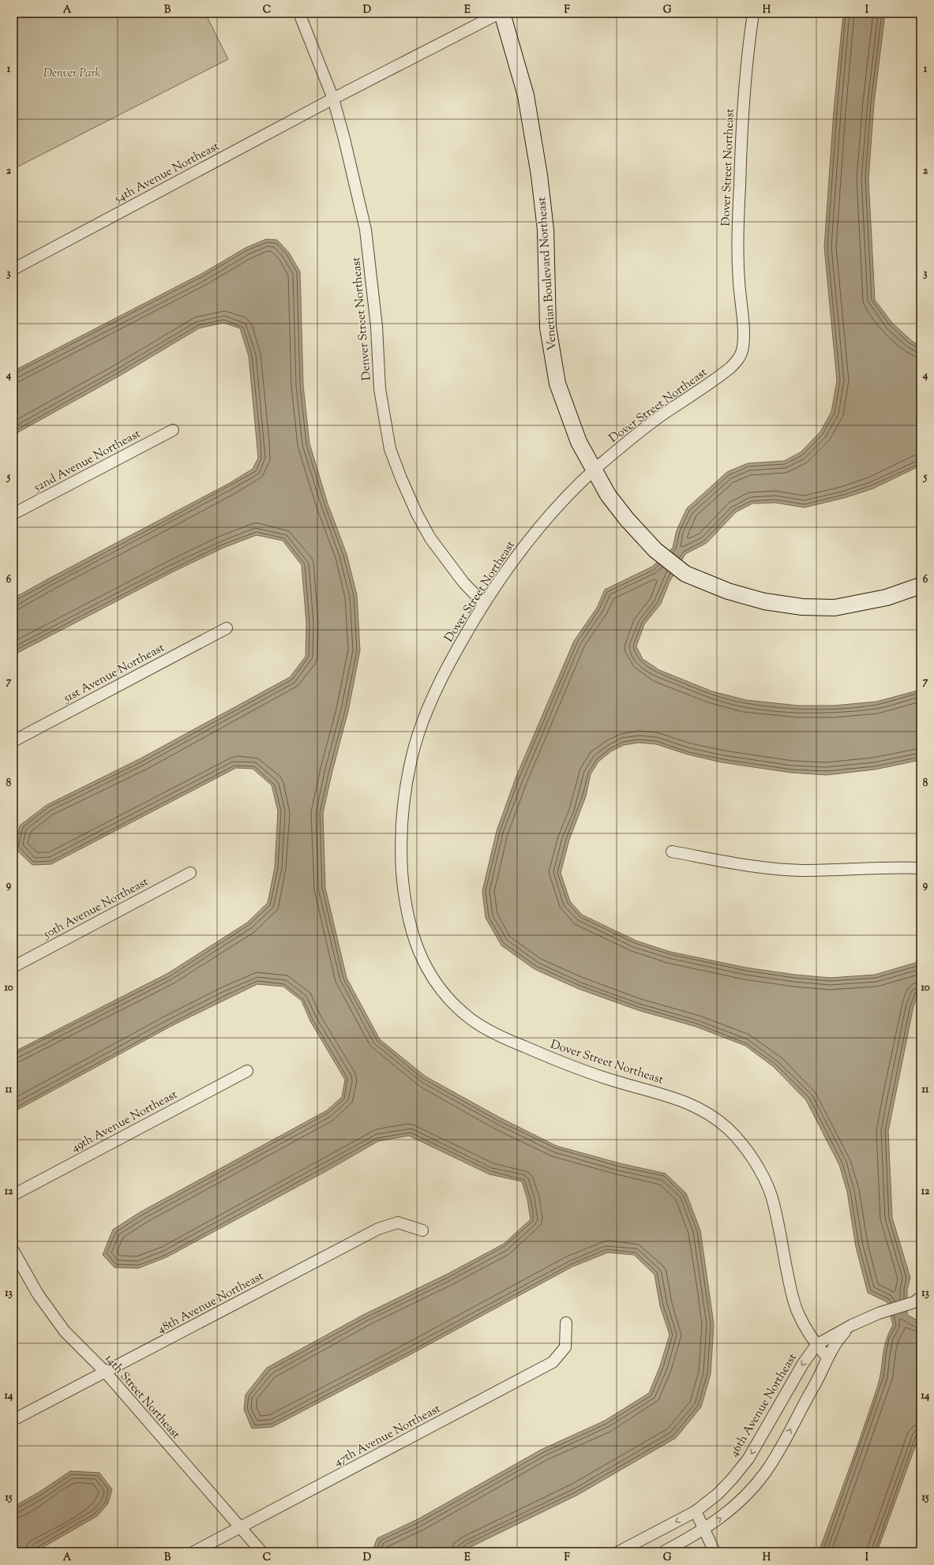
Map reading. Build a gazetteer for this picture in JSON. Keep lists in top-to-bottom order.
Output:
{
  "streets": {
    "street": [
      "Dover Street Northeast",
      "54th Avenue Northeast",
      "Venetian Boulevard Northeast",
      "Denver Street Northeast",
      "52nd Avenue Northeast",
      "51st Avenue Northeast",
      "50th Avenue Northeast",
      "49th Avenue Northeast",
      "48th Avenue Northeast",
      "14th Street Northeast",
      "46th Avenue Northeast",
      "47th Avenue Northeast"
    ]
  },
  "crossings": [
    ["Dover Street Northeast", "Venetian Boulevard Northeast"],
    ["Dover Street Northeast", "Denver Street Northeast"],
    ["Dover Street Northeast", "46th Avenue Northeast"],
    ["54th Avenue Northeast", "Denver Street Northeast"],
    ["48th Avenue Northeast", "14th Street Northeast"],
    ["14th Street Northeast", "47th Avenue Northeast"]
  ],
  "parks": ["Denver Park"],
  "grid": {
    "columns": [
      "A",
      "B",
      "C",
      "D",
      "E",
      "F",
      "G",
      "H",
      "I"
    ],
    "rows": [
      "1",
      "2",
      "3",
      "4",
      "5",
      "6",
      "7",
      "8",
      "9",
      "10",
      "11",
      "12",
      "13",
      "14",
      "15"
    ]
  }
}
